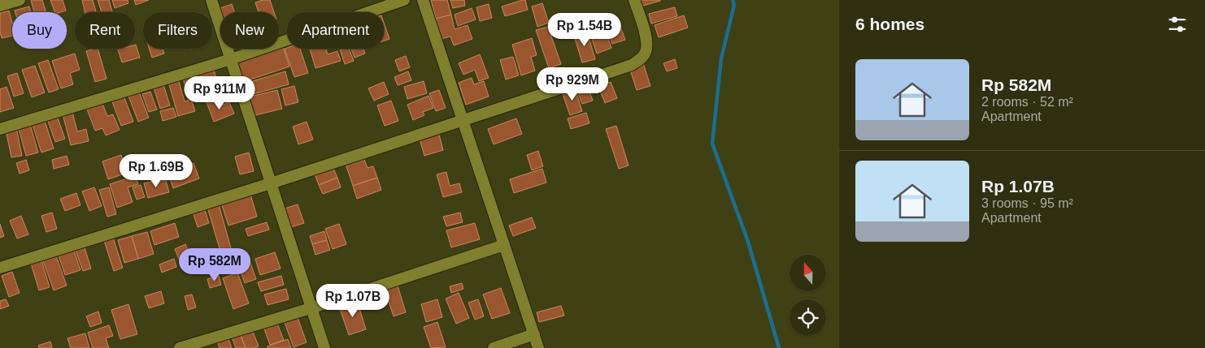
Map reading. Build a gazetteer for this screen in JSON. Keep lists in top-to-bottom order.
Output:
{
  "north": "top",
  "page": {
    "heading": "6 homes",
    "chip": [
      "Buy",
      "Rent",
      "Filters",
      "New",
      "Apartment"
    ],
    "price": [
      "Rp 1.54B",
      "Rp 929M",
      "Rp 911M",
      "Rp 1.69B",
      "Rp 582M",
      "Rp 1.07B"
    ],
    "list": [
      {
        "name": "Rp 582M",
        "note": "2 rooms · 52 m² · Apartment"
      },
      {
        "name": "Rp 1.07B",
        "note": "3 rooms · 95 m² · Apartment"
      }
    ]
  }
}
